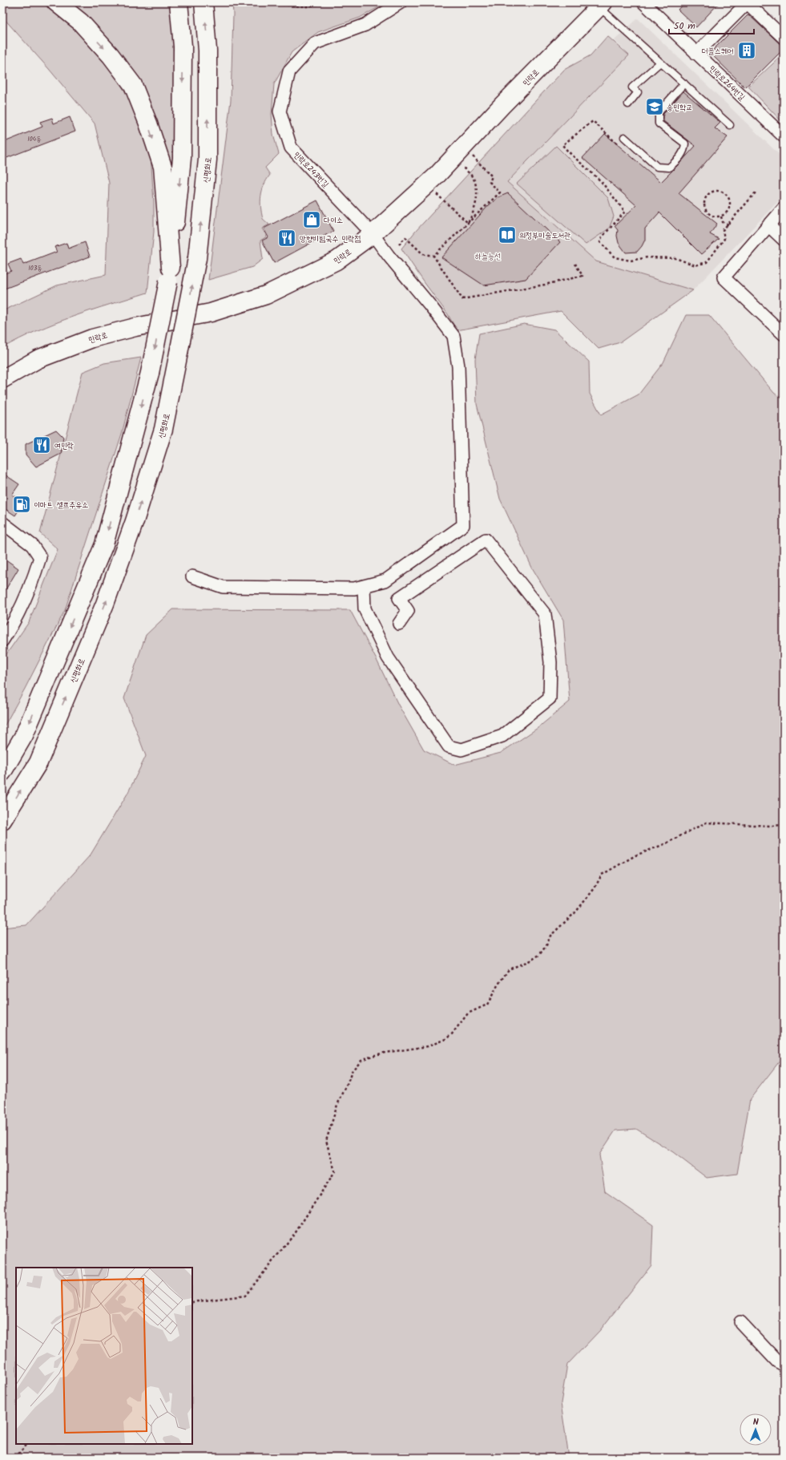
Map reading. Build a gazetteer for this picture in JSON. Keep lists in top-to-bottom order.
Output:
{
  "streets": {
    "main road": ["민락로", "신평화로"],
    "street": ["민락로264번길", "민락로243번길"]
  },
  "crossings": [
    ["민락로", "민락로243번길"]
  ],
  "parks": ["하늘능선"],
  "places": {
    "building": ["더블스퀘어"],
    "school or university": ["송민학교"],
    "shop": ["다이소"],
    "library": ["의정부미술도서관"],
    "restaurant": ["망향비빔국수 민락점", "여민락"],
    "fuel station": ["이마트 셀프주유소"]
  },
  "house_numbers": ["104동", "103동"],
  "scale_bar": "50 m",
  "north": "top"
}
